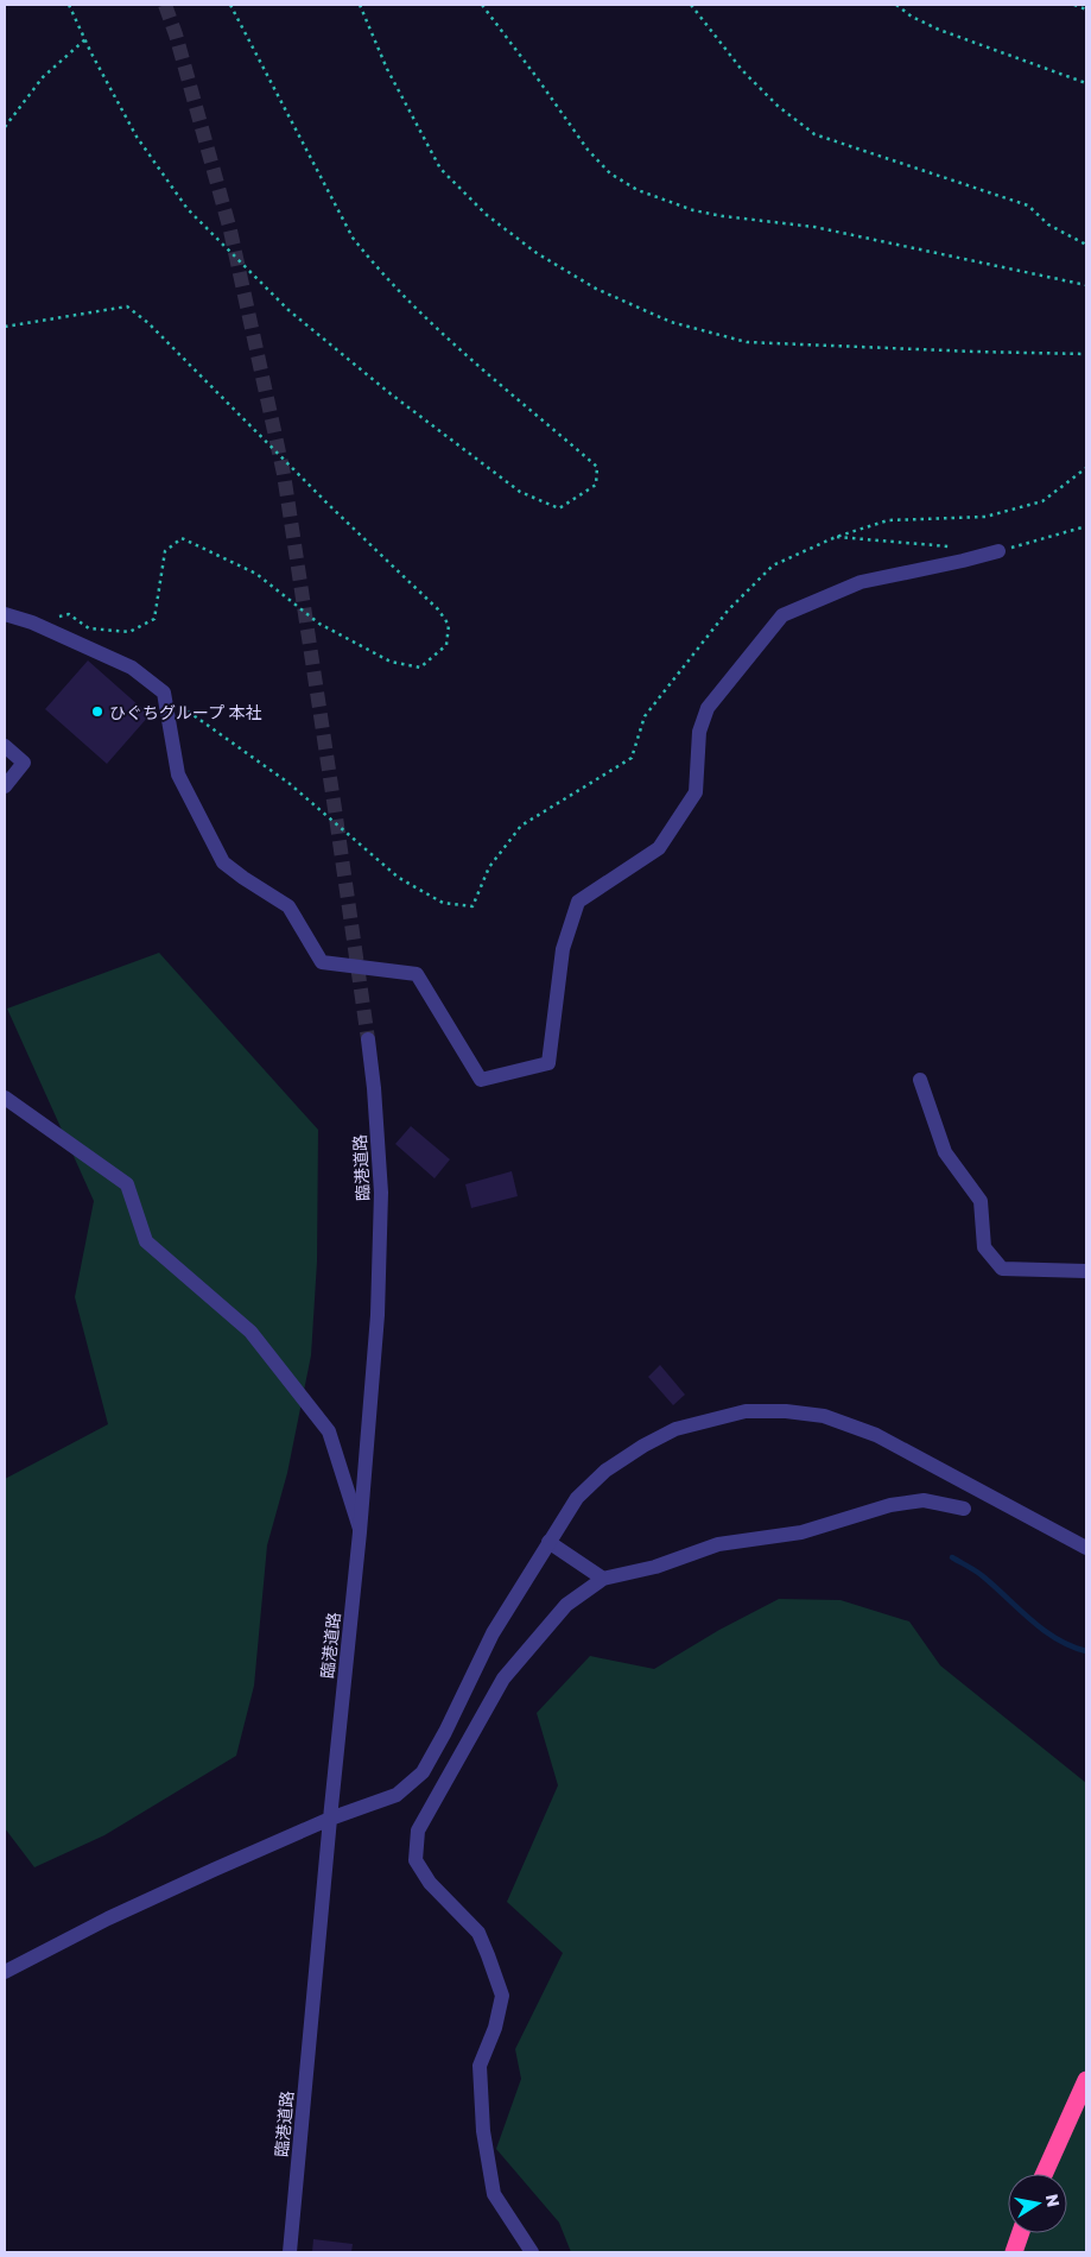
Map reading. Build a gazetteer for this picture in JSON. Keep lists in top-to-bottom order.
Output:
{
  "streets": {
    "street": ["臨港道路"]
  },
  "places": ["ひぐちグループ 本社"],
  "north": "right"
}
